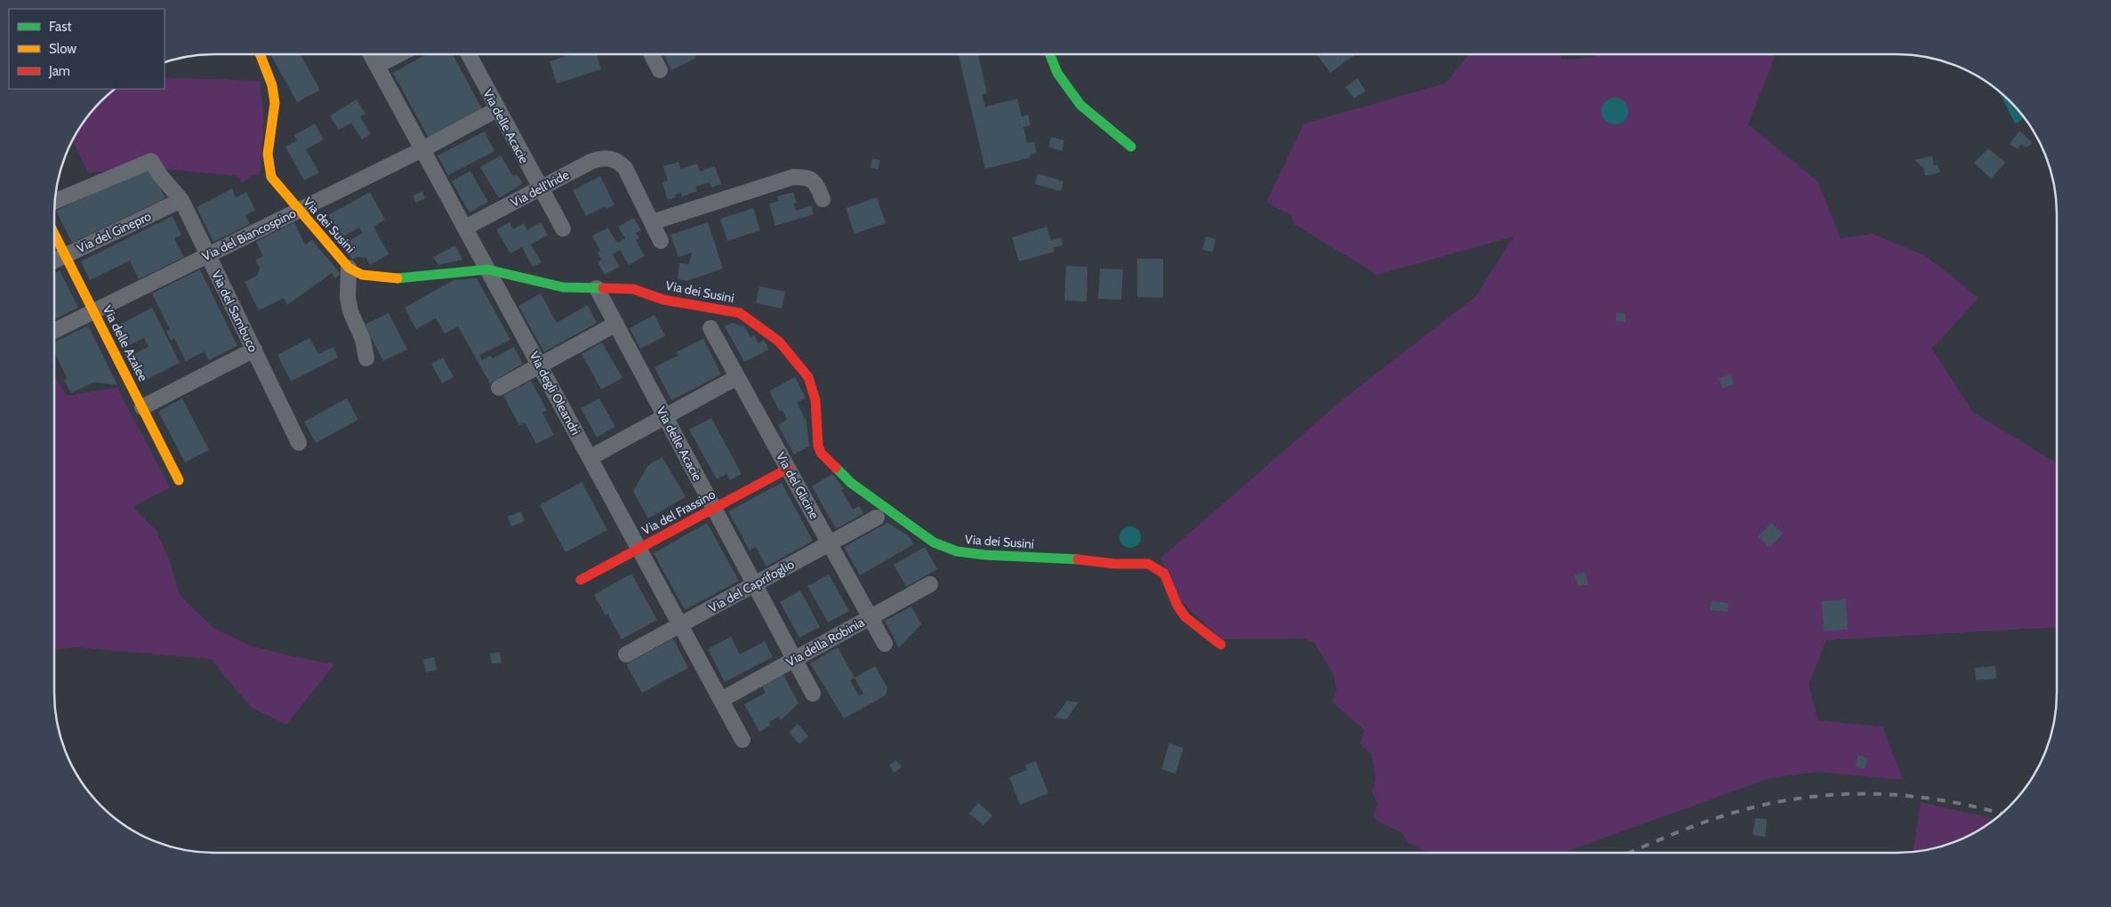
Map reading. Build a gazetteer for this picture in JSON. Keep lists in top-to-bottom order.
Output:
{
  "streets": {
    "street": [
      "Via delle Acacie",
      "Via dell'Iride",
      "Via dei Susini",
      "Via del Ginepro",
      "Via del Biancospino",
      "Via del Sambuco",
      "Via delle Azalee",
      "Via degli Oleandri",
      "Via del Glicine",
      "Via del Frassino",
      "Via del Caprifoglio",
      "Via della Robinia"
    ]
  },
  "crossings": [
    ["Via delle Acacie", "Via dell'Iride"],
    ["Via delle Acacie", "Via dei Susini"],
    ["Via delle Acacie", "Via del Biancospino"],
    ["Via delle Acacie", "Via del Frassino"],
    ["Via delle Acacie", "Via del Caprifoglio"],
    ["Via delle Acacie", "Via della Robinia"],
    ["Via dell'Iride", "Via degli Oleandri"],
    ["Via dei Susini", "Via del Biancospino"],
    ["Via dei Susini", "Via degli Oleandri"],
    ["Via del Ginepro", "Via del Sambuco"],
    ["Via del Ginepro", "Via delle Azalee"],
    ["Via del Biancospino", "Via del Sambuco"],
    ["Via del Biancospino", "Via delle Azalee"],
    ["Via del Biancospino", "Via degli Oleandri"],
    ["Via degli Oleandri", "Via del Frassino"],
    ["Via degli Oleandri", "Via del Caprifoglio"],
    ["Via degli Oleandri", "Via della Robinia"],
    ["Via del Glicine", "Via del Frassino"],
    ["Via del Glicine", "Via del Caprifoglio"],
    ["Via del Glicine", "Via della Robinia"]
  ],
  "legend": ["Fast", "Slow", "Jam"]
}
